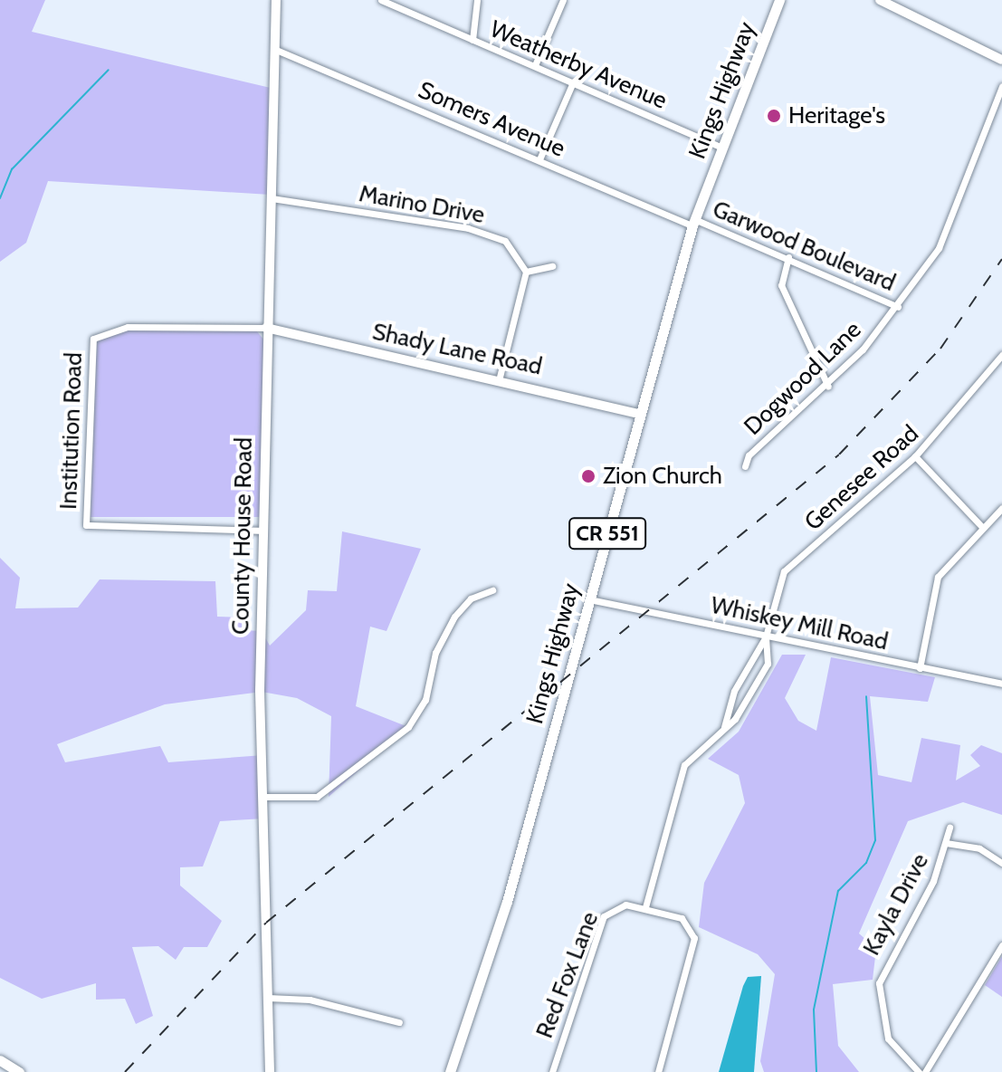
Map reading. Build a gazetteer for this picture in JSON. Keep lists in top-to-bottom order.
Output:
{
  "streets": {
    "main road": ["Kings Highway", "CR 551"],
    "street": [
      "Weatherby Avenue",
      "Somers Avenue",
      "Marino Drive",
      "Garwood Boulevard",
      "Shady Lane Road",
      "Dogwood Lane",
      "Institution Road",
      "Genesee Road",
      "County House Road",
      "Whiskey Mill Road",
      "Kayla Drive",
      "Red Fox Lane"
    ]
  },
  "crossings": [
    ["Weatherby Avenue", "Kings Highway"],
    ["Kings Highway", "Somers Avenue"],
    ["Kings Highway", "Garwood Boulevard"],
    ["Kings Highway", "Shady Lane Road"],
    ["Kings Highway", "Whiskey Mill Road"],
    ["Somers Avenue", "Garwood Boulevard"],
    ["Somers Avenue", "County House Road"],
    ["Marino Drive", "County House Road"],
    ["Garwood Boulevard", "Dogwood Lane"],
    ["Shady Lane Road", "Institution Road"],
    ["Shady Lane Road", "County House Road"],
    ["Institution Road", "County House Road"],
    ["Genesee Road", "Whiskey Mill Road"]
  ],
  "places": ["Heritage's", "Zion Church"]
}
